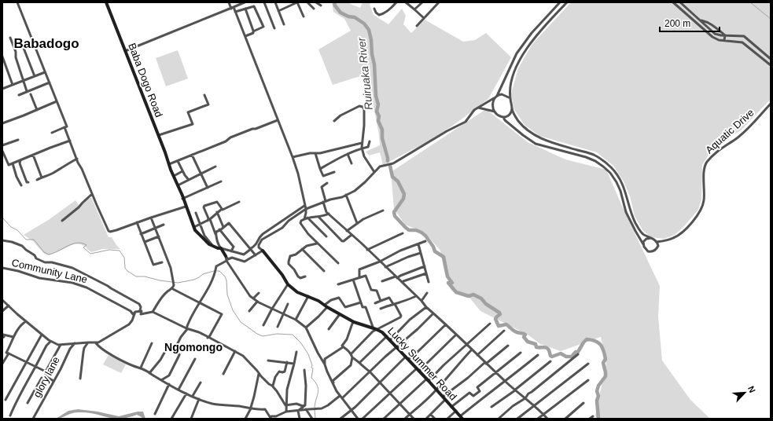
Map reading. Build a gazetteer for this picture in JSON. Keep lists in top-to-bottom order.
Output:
{
  "streets": {
    "street": [
      "Baba Dogo Road",
      "Aquatic Drive",
      "Community Lane",
      "Lucky Summer Road",
      "glory lane"
    ]
  },
  "districts": ["Babadogo", "Ngomongo"],
  "water": ["Ruiruaka River"],
  "scale_bar": "200 m",
  "north": "top right"
}
